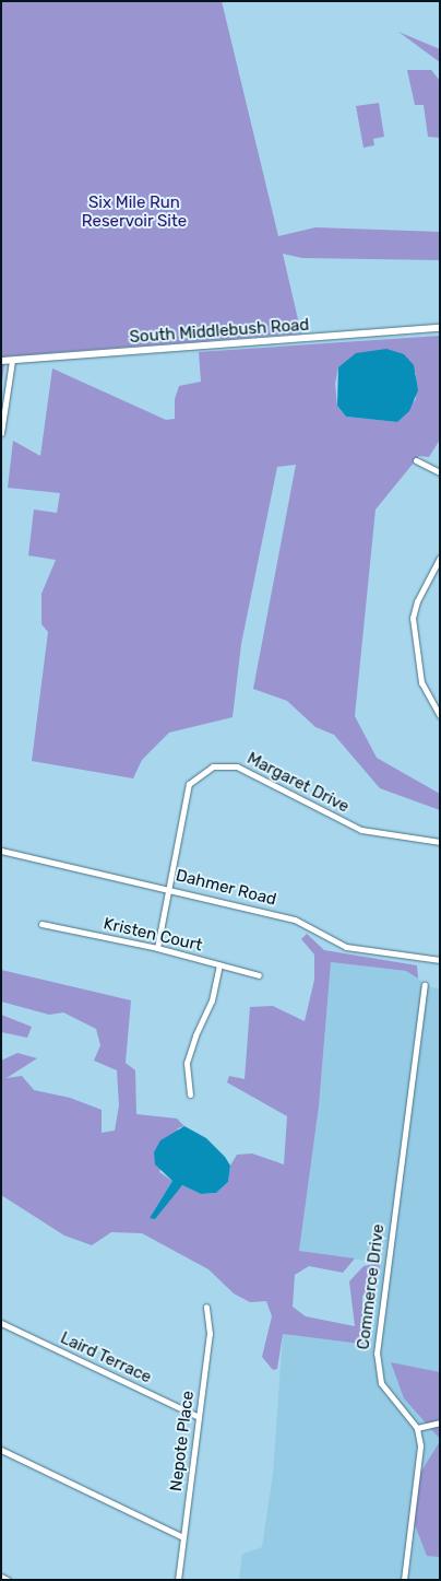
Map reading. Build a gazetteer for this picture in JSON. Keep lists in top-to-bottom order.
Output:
{
  "streets": {
    "street": [
      "South Middlebush Road",
      "Margaret Drive",
      "Dahmer Road",
      "Kristen Court",
      "Commerce Drive",
      "Laird Terrace",
      "Nepote Place"
    ]
  },
  "crossings": [
    ["Margaret Drive", "Dahmer Road"],
    ["Margaret Drive", "Kristen Court"],
    ["Laird Terrace", "Nepote Place"]
  ],
  "parks": ["Six Mile Run Reservoir Site"]
}
